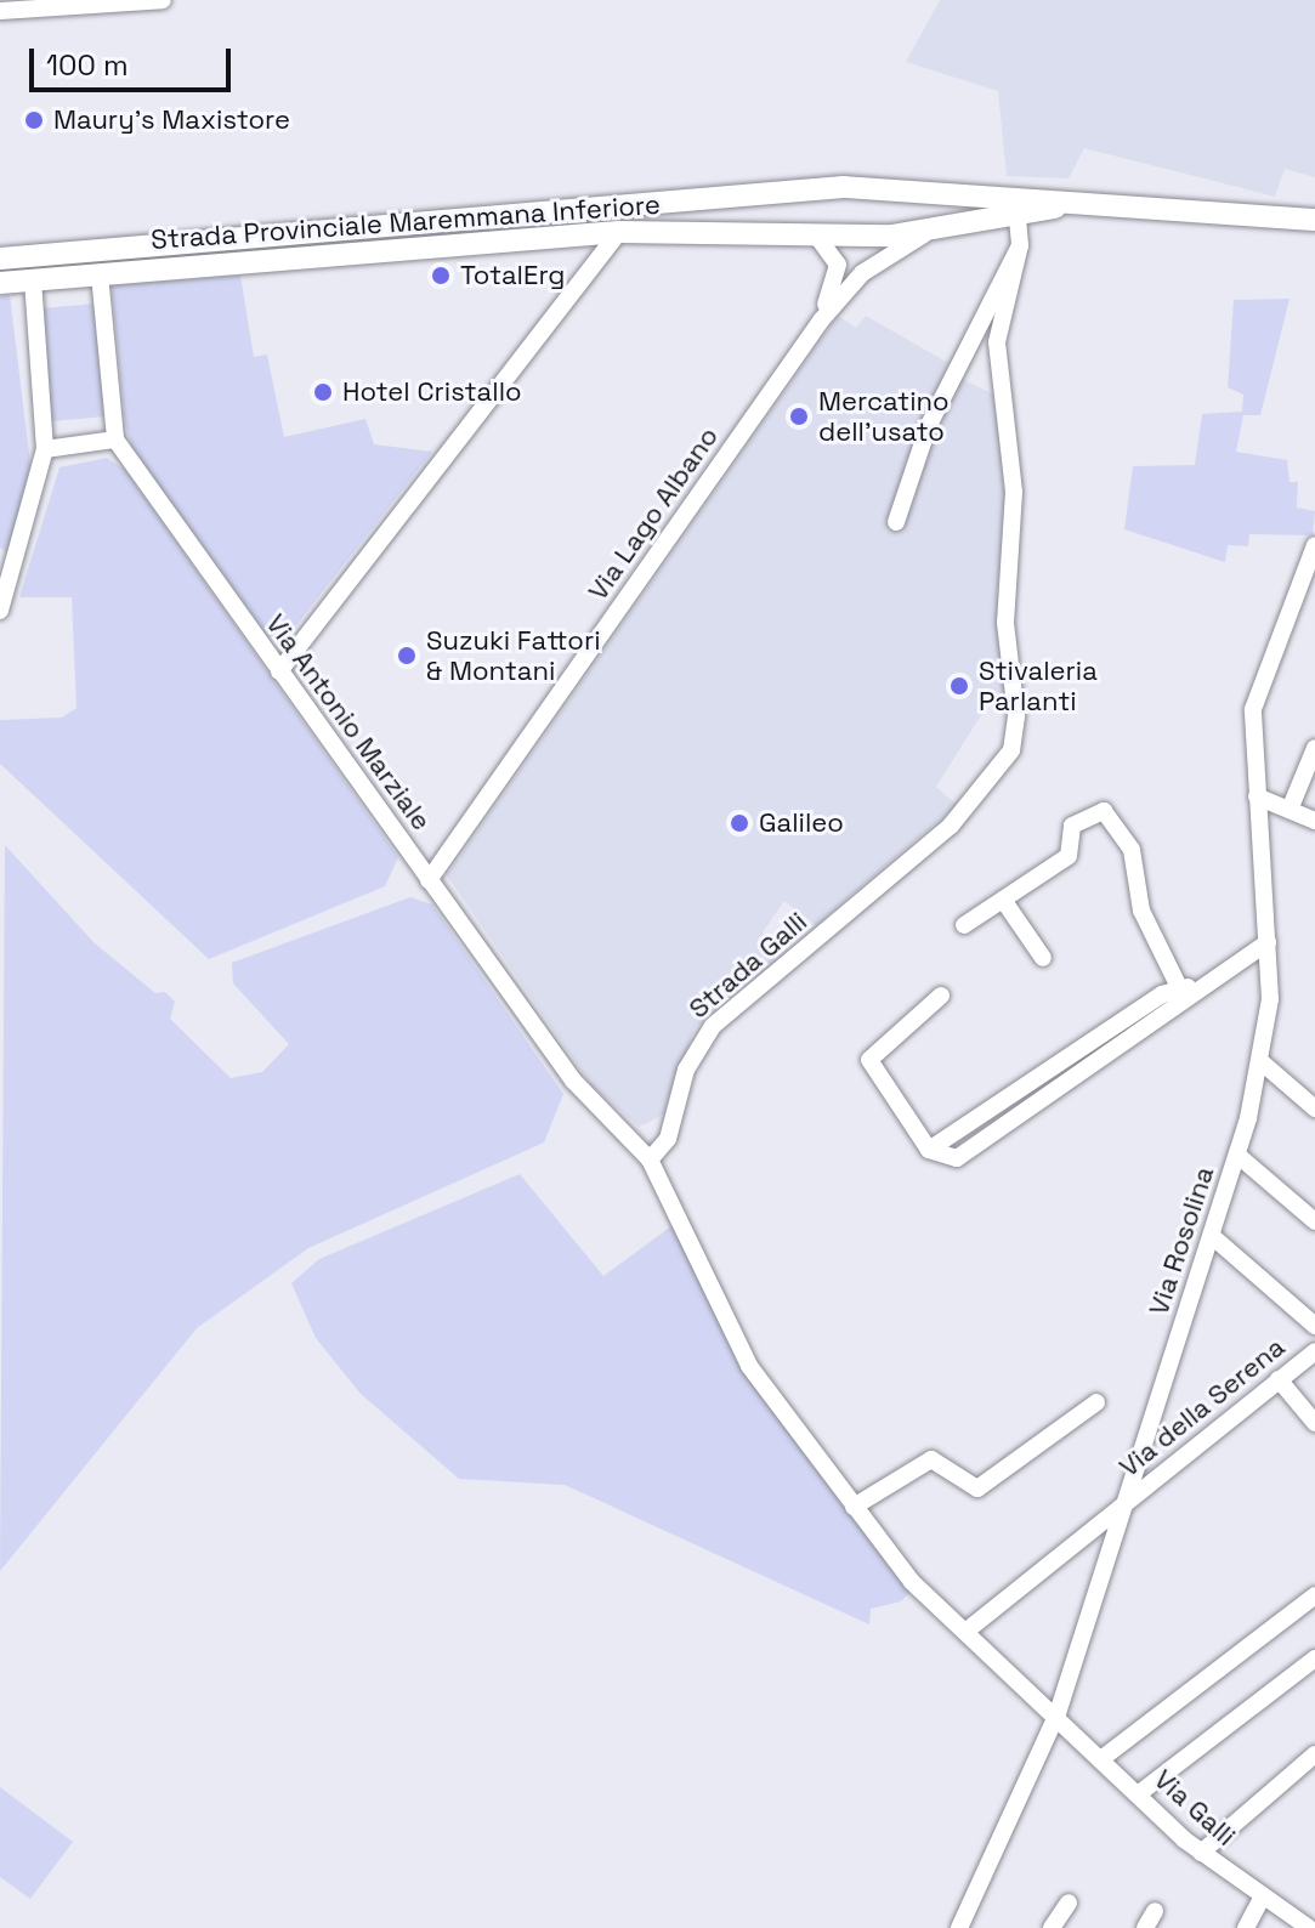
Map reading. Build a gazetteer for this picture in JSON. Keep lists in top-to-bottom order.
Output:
{
  "streets": {
    "main road": ["Strada Provinciale Maremmana Inferiore"],
    "street": [
      "Via Lago Albano",
      "Via Antonio Marziale",
      "Strada Galli",
      "Via Rosolina",
      "Via della Serena",
      "Via Galli"
    ]
  },
  "crossings": [
    ["Strada Provinciale Maremmana Inferiore", "Via Antonio Marziale"],
    ["Via Lago Albano", "Via Antonio Marziale"],
    ["Via Antonio Marziale", "Strada Galli"],
    ["Via Rosolina", "Via della Serena"],
    ["Via Rosolina", "Via Galli"]
  ],
  "places": [
    "Maury's Maxistore",
    "TotalErg",
    "Hotel Cristallo",
    "Mercatino dell'usato",
    "Suzuki Fattori & Montani",
    "Stivaleria Parlanti",
    "Galileo"
  ],
  "scale_bar": "100 m"
}
